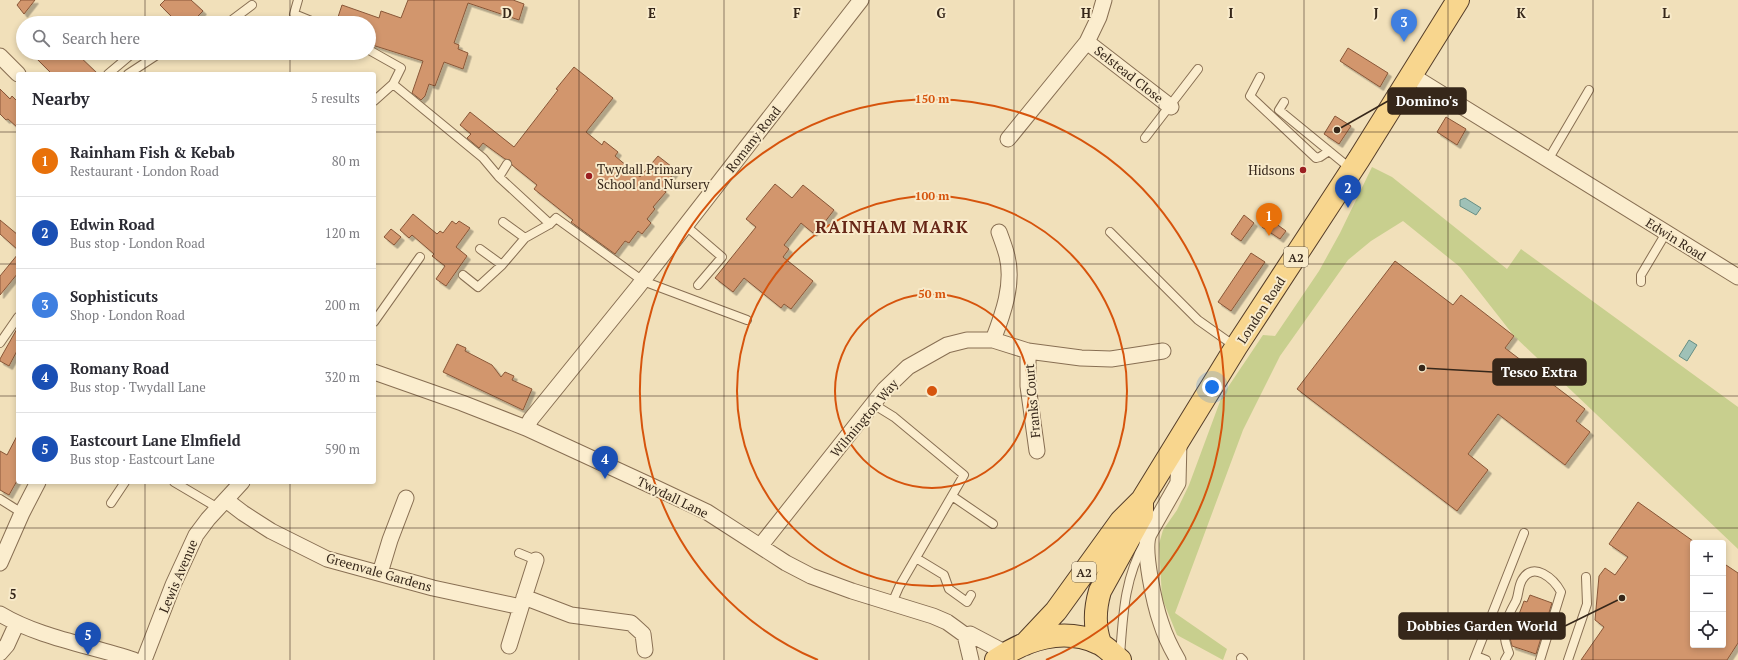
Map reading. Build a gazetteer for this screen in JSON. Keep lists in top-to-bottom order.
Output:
{
  "streets": {
    "main road": ["A2", "London Road"],
    "street": [
      "Selstead Close",
      "Romany Road",
      "Edwin Road",
      "Franks Court",
      "Wilmington Way",
      "Twydall Lane",
      "Greenvale Gardens",
      "Lewis Avenue"
    ]
  },
  "crossings": [
    ["Romany Road", "Twydall Lane"],
    ["Edwin Road", "London Road"],
    ["Franks Court", "Wilmington Way"],
    ["Wilmington Way", "Twydall Lane"],
    ["Greenvale Gardens", "Lewis Avenue"]
  ],
  "districts": ["RAINHAM MARK"],
  "places": [
    "Domino's",
    "Hidsons",
    "Twydall Primary School and Nursery",
    "Tesco Extra",
    "Dobbies Garden World"
  ],
  "page": {
    "pins": [
      "3",
      "2",
      "1",
      "4",
      "5"
    ],
    "search": "Search here",
    "heading": ["Nearby", "5 results"],
    "list": [
      {
        "mark": "1",
        "name": "Rainham Fish & Kebab",
        "note": "Restaurant · London Road",
        "value": "80 m"
      },
      {
        "mark": "2",
        "name": "Edwin Road",
        "note": "Bus stop · London Road",
        "value": "120 m"
      },
      {
        "mark": "3",
        "name": "Sophisticuts",
        "note": "Shop · London Road",
        "value": "200 m"
      },
      {
        "mark": "4",
        "name": "Romany Road",
        "note": "Bus stop · Twydall Lane",
        "value": "320 m"
      },
      {
        "mark": "5",
        "name": "Eastcourt Lane Elmfield",
        "note": "Bus stop · Eastcourt Lane",
        "value": "590 m"
      }
    ],
    "map_buttons": ["+", "−"]
  },
  "grid": {
    "columns": [
      "D",
      "E",
      "F",
      "G",
      "H",
      "I",
      "J",
      "K",
      "L"
    ],
    "rows": ["5"]
  },
  "rings": ["150 m", "100 m", "50 m"]
}
